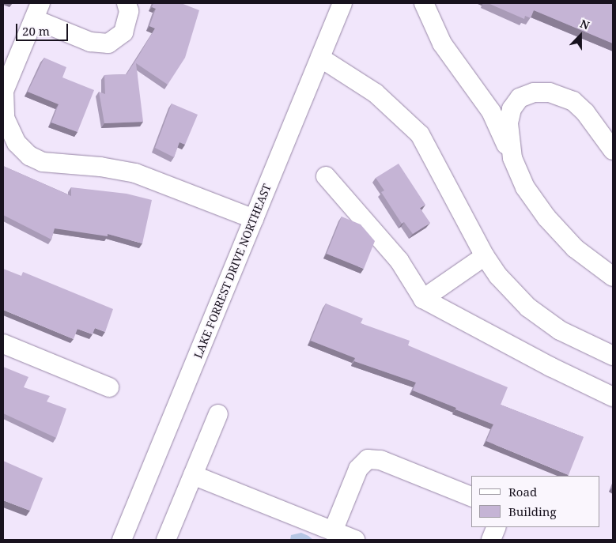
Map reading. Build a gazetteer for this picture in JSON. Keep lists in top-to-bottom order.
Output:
{
  "streets": {
    "street": ["LAKE FORREST DRIVE NORTHEAST"]
  },
  "legend": ["Road", "Building"],
  "scale_bar": "20 m",
  "north": "top"
}
